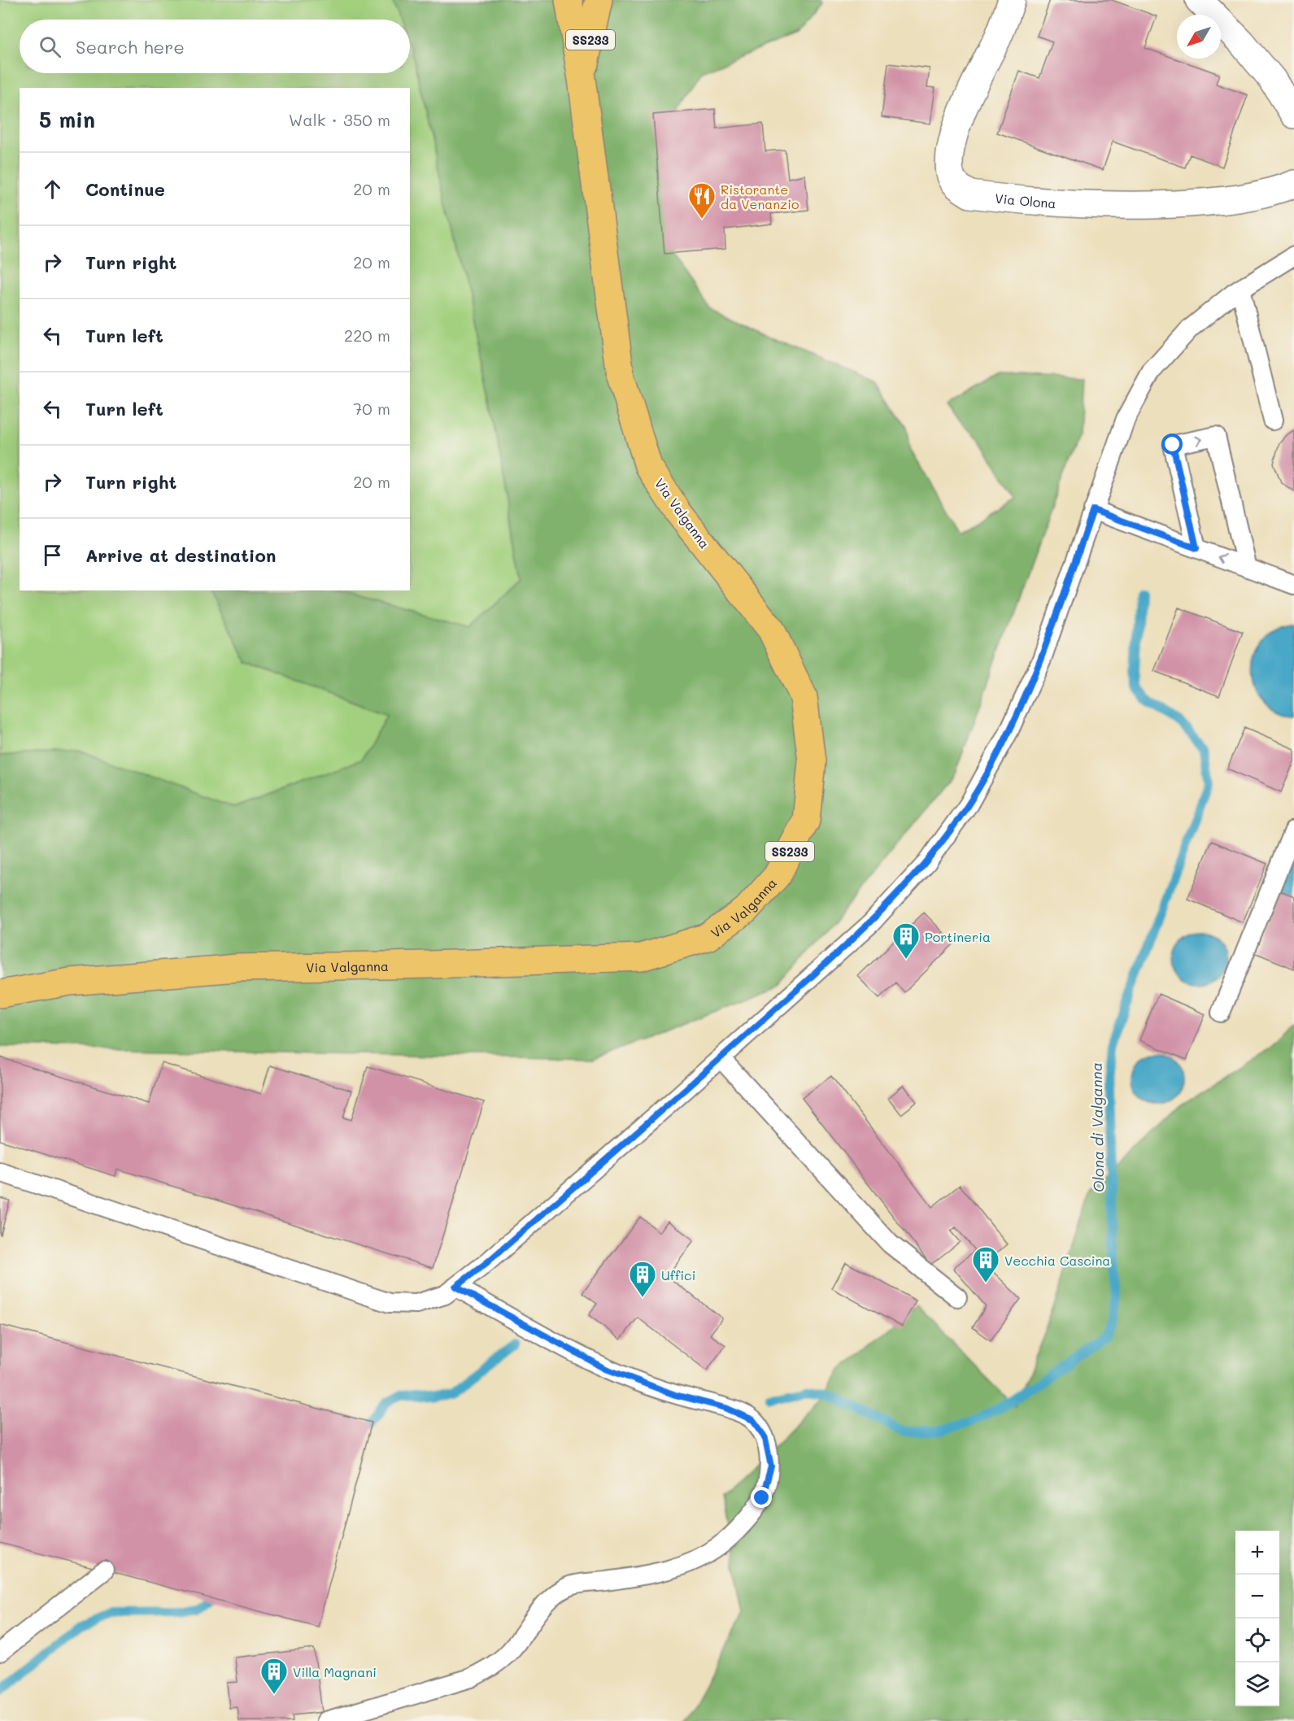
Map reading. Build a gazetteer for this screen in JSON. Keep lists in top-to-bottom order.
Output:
{
  "streets": {
    "main road": ["SS233", "Via Valganna"],
    "street": ["Via Olona"]
  },
  "crossings": [
    ["SS233", "Via Valganna"]
  ],
  "water": ["Olona di Valganna"],
  "places": {
    "restaurant": ["Ristorante da Venanzio"],
    "building": [
      "Portineria",
      "Vecchia Cascina",
      "Uffici",
      "Villa Magnani"
    ]
  },
  "north": "bottom left",
  "page": {
    "search": "Search here",
    "heading": ["5 min", "Walk · 350 m"],
    "list": [
      ["Continue", "20 m"],
      ["Turn right", "20 m"],
      ["Turn left", "220 m"],
      ["Turn left", "70 m"],
      ["Turn right", "20 m"],
      "Arrive at destination"
    ],
    "map_buttons": ["+", "−"]
  }
}
